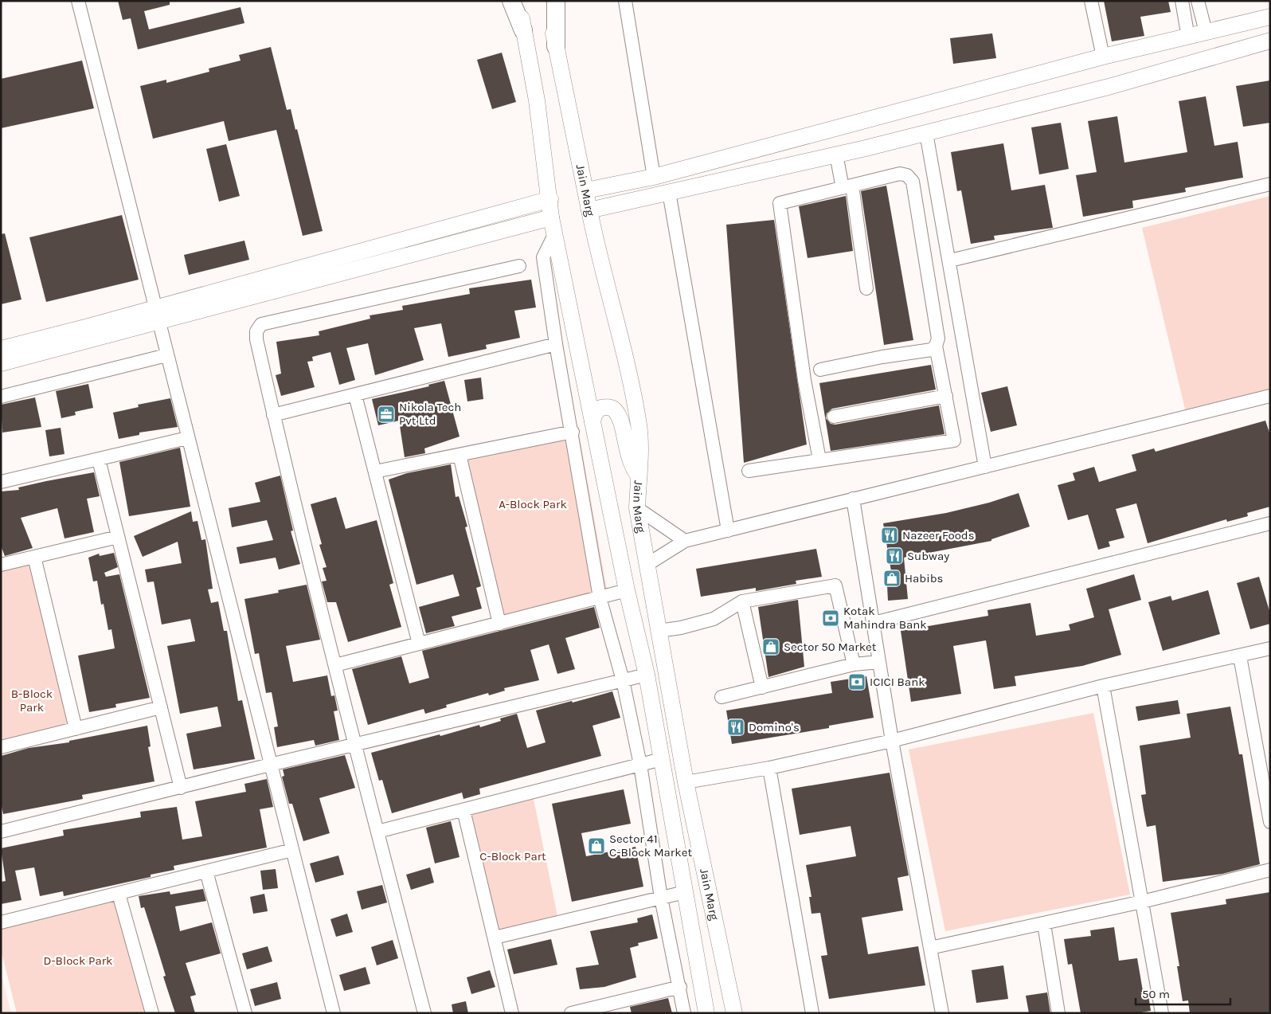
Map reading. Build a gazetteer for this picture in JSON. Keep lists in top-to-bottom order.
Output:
{
  "streets": {
    "street": ["Jain Marg"]
  },
  "parks": [
    "A-Block Park",
    "B-Block Park",
    "C-Block Part",
    "D-Block Park"
  ],
  "places": {
    "office": ["Nikola Tech Pvt Ltd"],
    "restaurant": ["Nazeer Foods", "Subway", "Domino's"],
    "shop": ["Habibs", "Sector 50 Market", "Sector 41 C-Block Market"],
    "bank": ["Kotak Mahindra Bank", "ICICI Bank"]
  },
  "scale_bar": "50 m"
}
